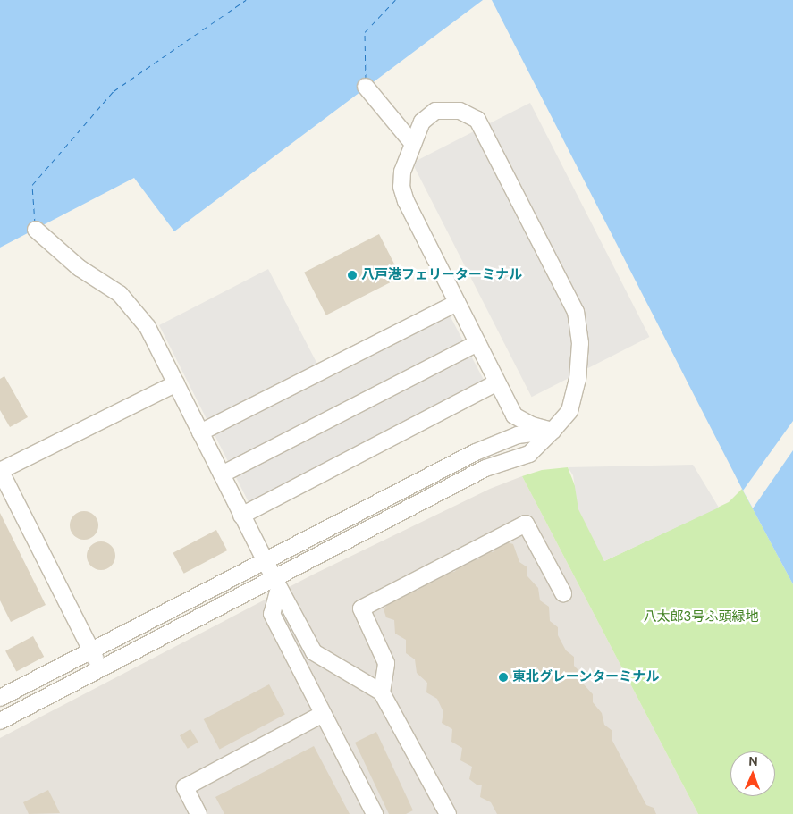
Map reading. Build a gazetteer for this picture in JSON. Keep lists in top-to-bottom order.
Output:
{
  "parks": ["八太郎3号ふ頭緑地"],
  "places": ["八戸港フェリーターミナル", "東北グレーンターミナル"],
  "north": "top"
}
